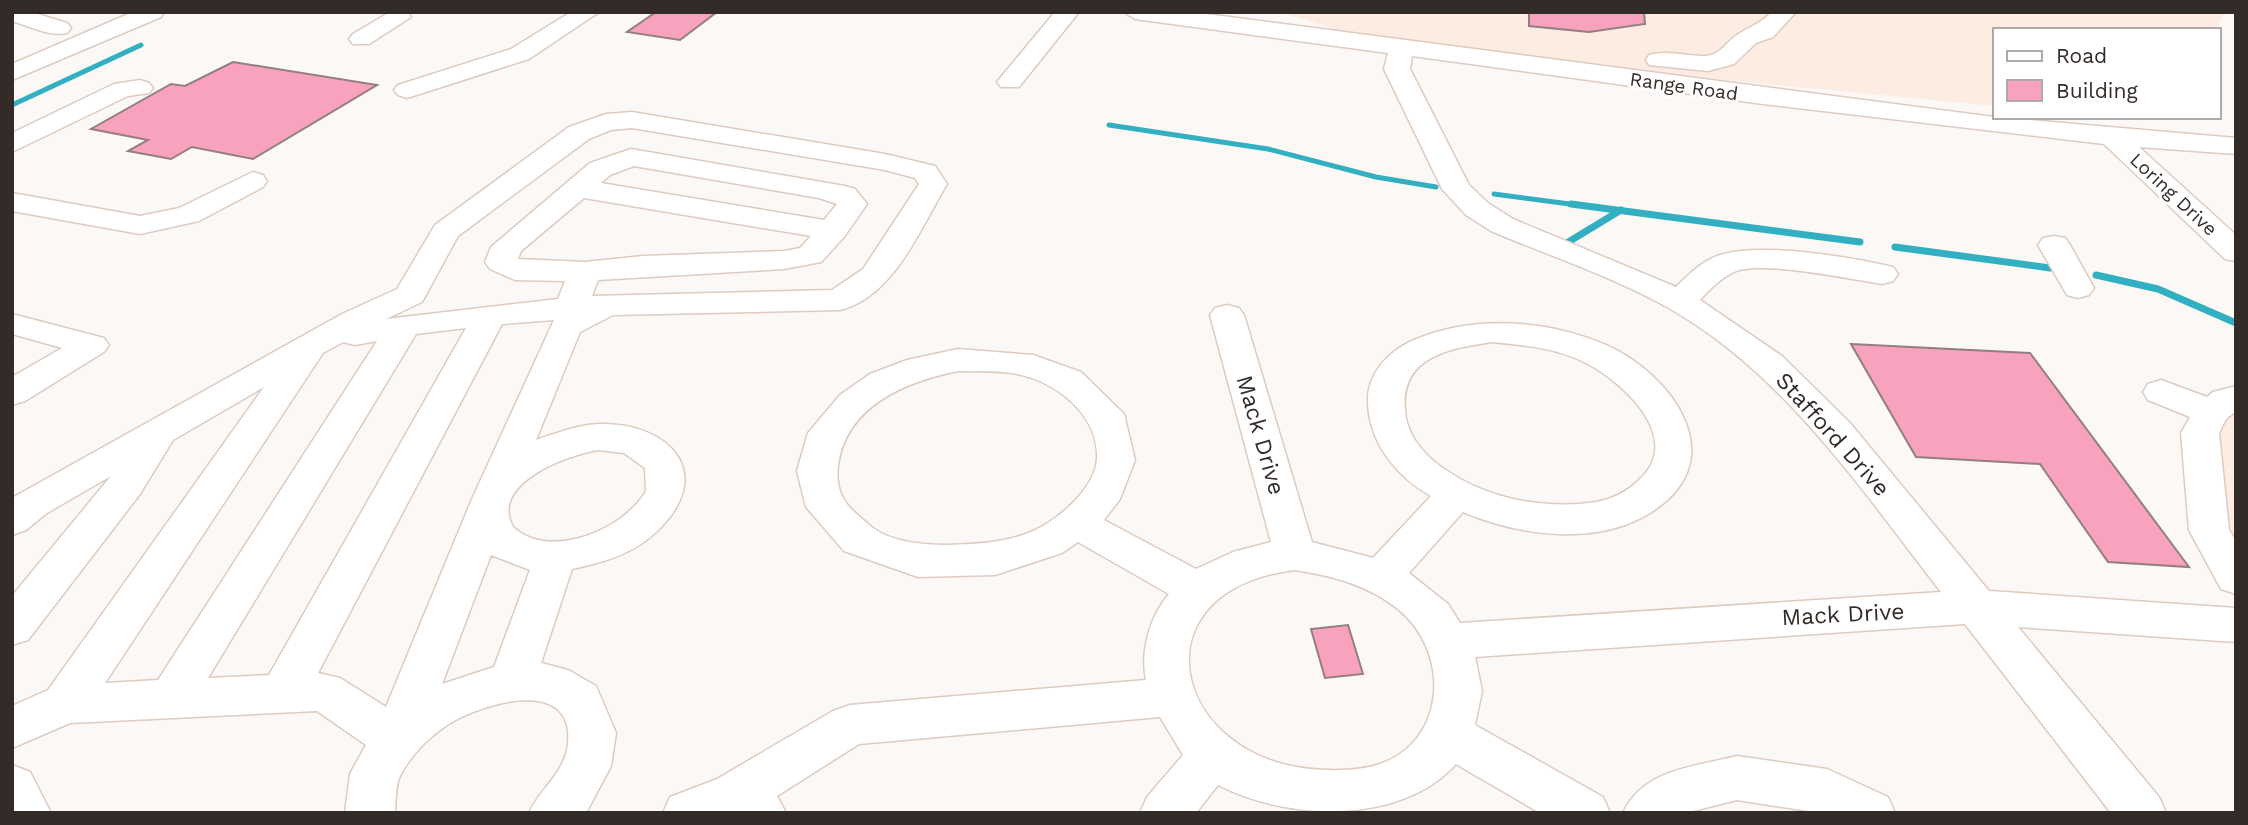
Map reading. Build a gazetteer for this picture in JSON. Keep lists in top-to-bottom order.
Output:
{
  "streets": {
    "street": [
      "Range Road",
      "Loring Drive",
      "Stafford Drive",
      "Mack Drive"
    ]
  },
  "crossings": [
    ["Range Road", "Loring Drive"],
    ["Range Road", "Stafford Drive"],
    ["Stafford Drive", "Mack Drive"]
  ],
  "legend": ["Road", "Building"]
}
